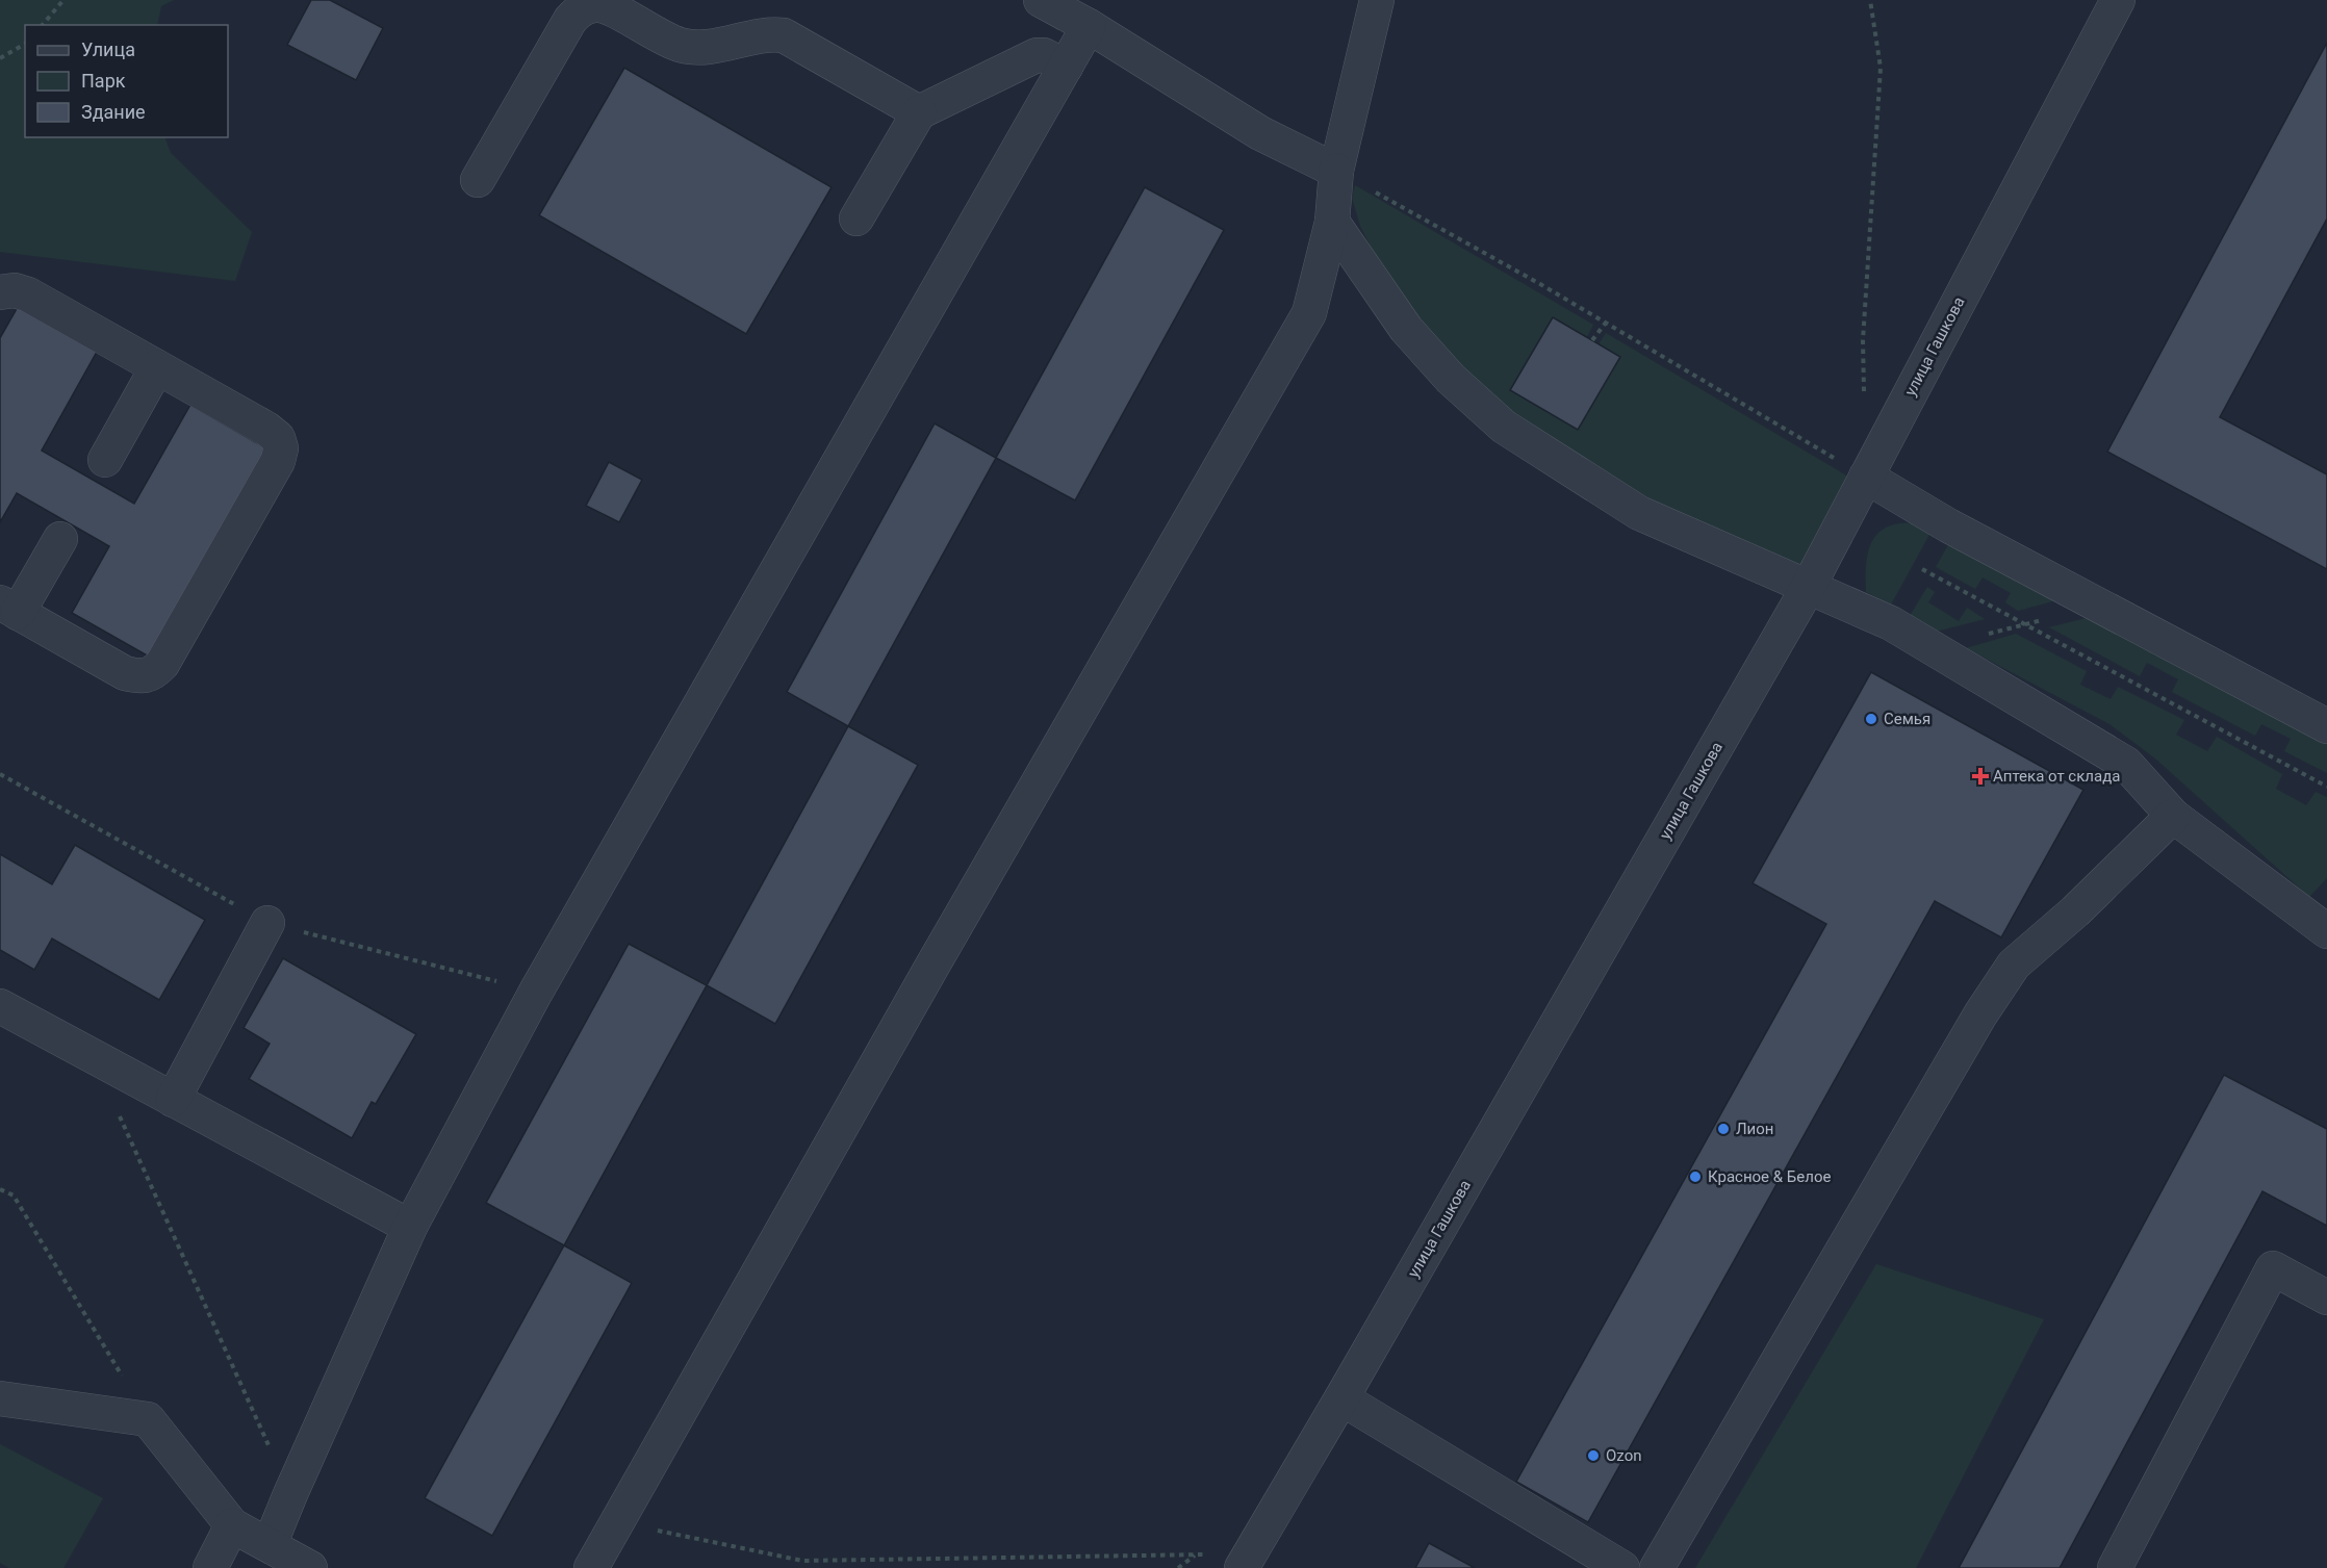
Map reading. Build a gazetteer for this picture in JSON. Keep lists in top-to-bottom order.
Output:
{
  "streets": {
    "street": ["улица Гашкова"]
  },
  "places": {
    "other": [
      "Семья",
      "Лион",
      "Красное & Белое",
      "Ozon"
    ],
    "health": ["Аптека от склада"]
  },
  "legend": ["Улица", "Парк", "Здание"]
}
